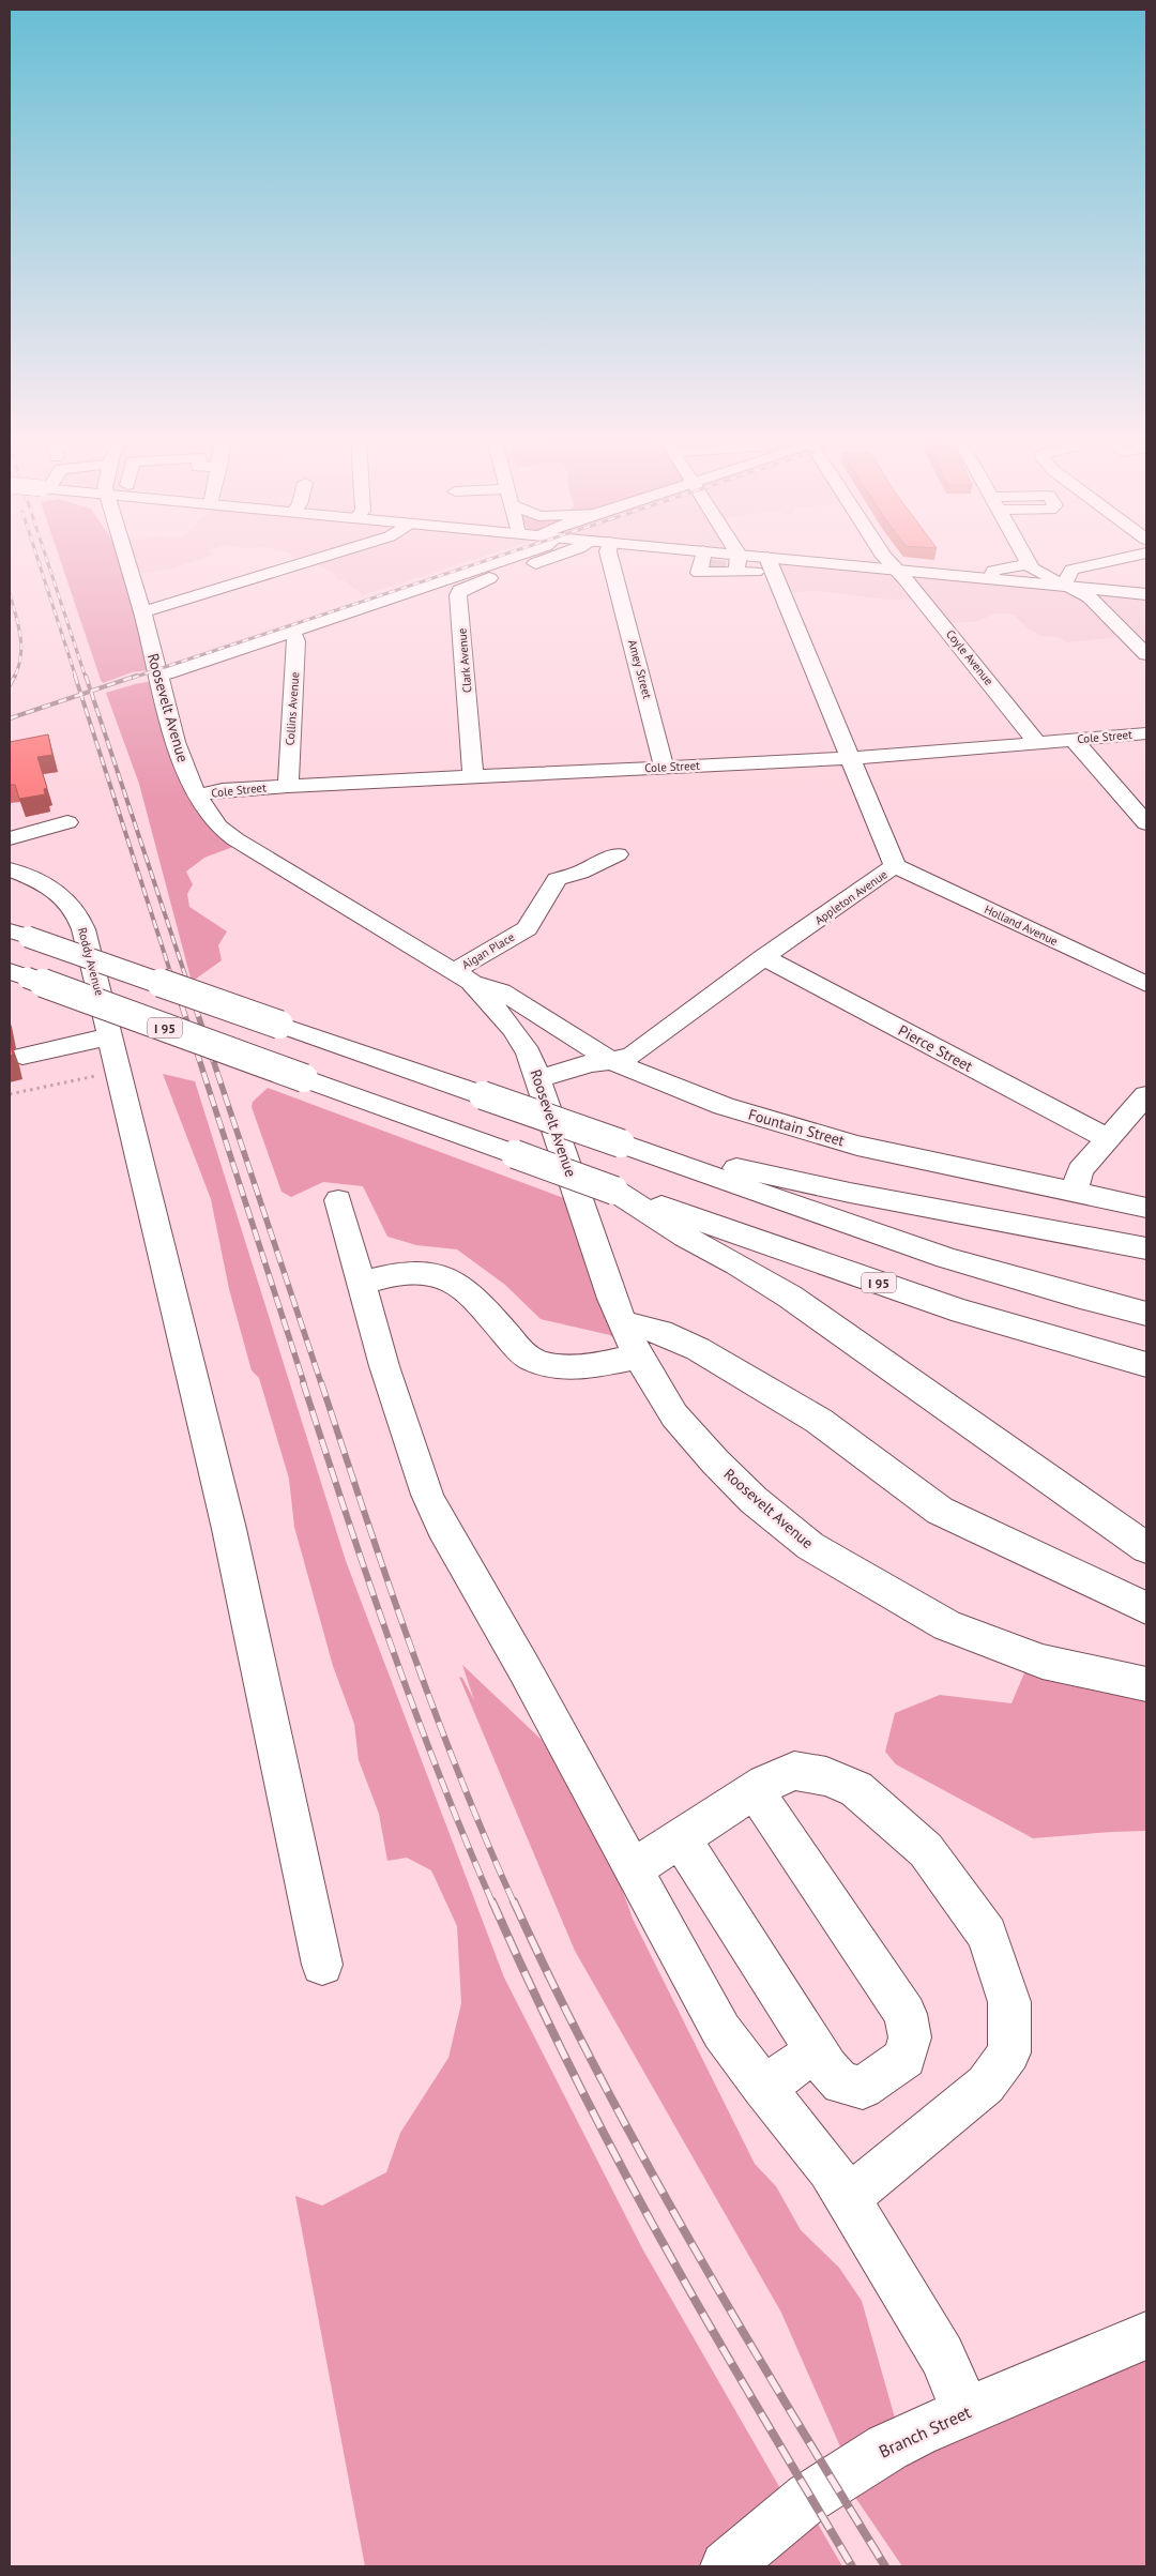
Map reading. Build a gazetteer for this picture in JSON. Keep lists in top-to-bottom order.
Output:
{
  "streets": {
    "main road": [
      "Coyle Avenue",
      "Clark Avenue",
      "Amey Street",
      "Roosevelt Avenue",
      "Collins Avenue",
      "Cole Street",
      "Appleton Avenue",
      "Holland Avenue",
      "Aigan Place",
      "Roddy Avenue",
      "I 95",
      "Pierce Street",
      "Fountain Street",
      "Branch Street"
    ]
  },
  "crossings": [
    ["Coyle Avenue", "Cole Street"],
    ["Clark Avenue", "Cole Street"],
    ["Amey Street", "Cole Street"],
    ["Roosevelt Avenue", "Cole Street"],
    ["Roosevelt Avenue", "Appleton Avenue"],
    ["Roosevelt Avenue", "Aigan Place"],
    ["Roosevelt Avenue", "Fountain Street"],
    ["Collins Avenue", "Cole Street"],
    ["Cole Street", "Appleton Avenue"],
    ["Appleton Avenue", "Holland Avenue"],
    ["Appleton Avenue", "Pierce Street"],
    ["Appleton Avenue", "Fountain Street"],
    ["Aigan Place", "Fountain Street"]
  ]
}
